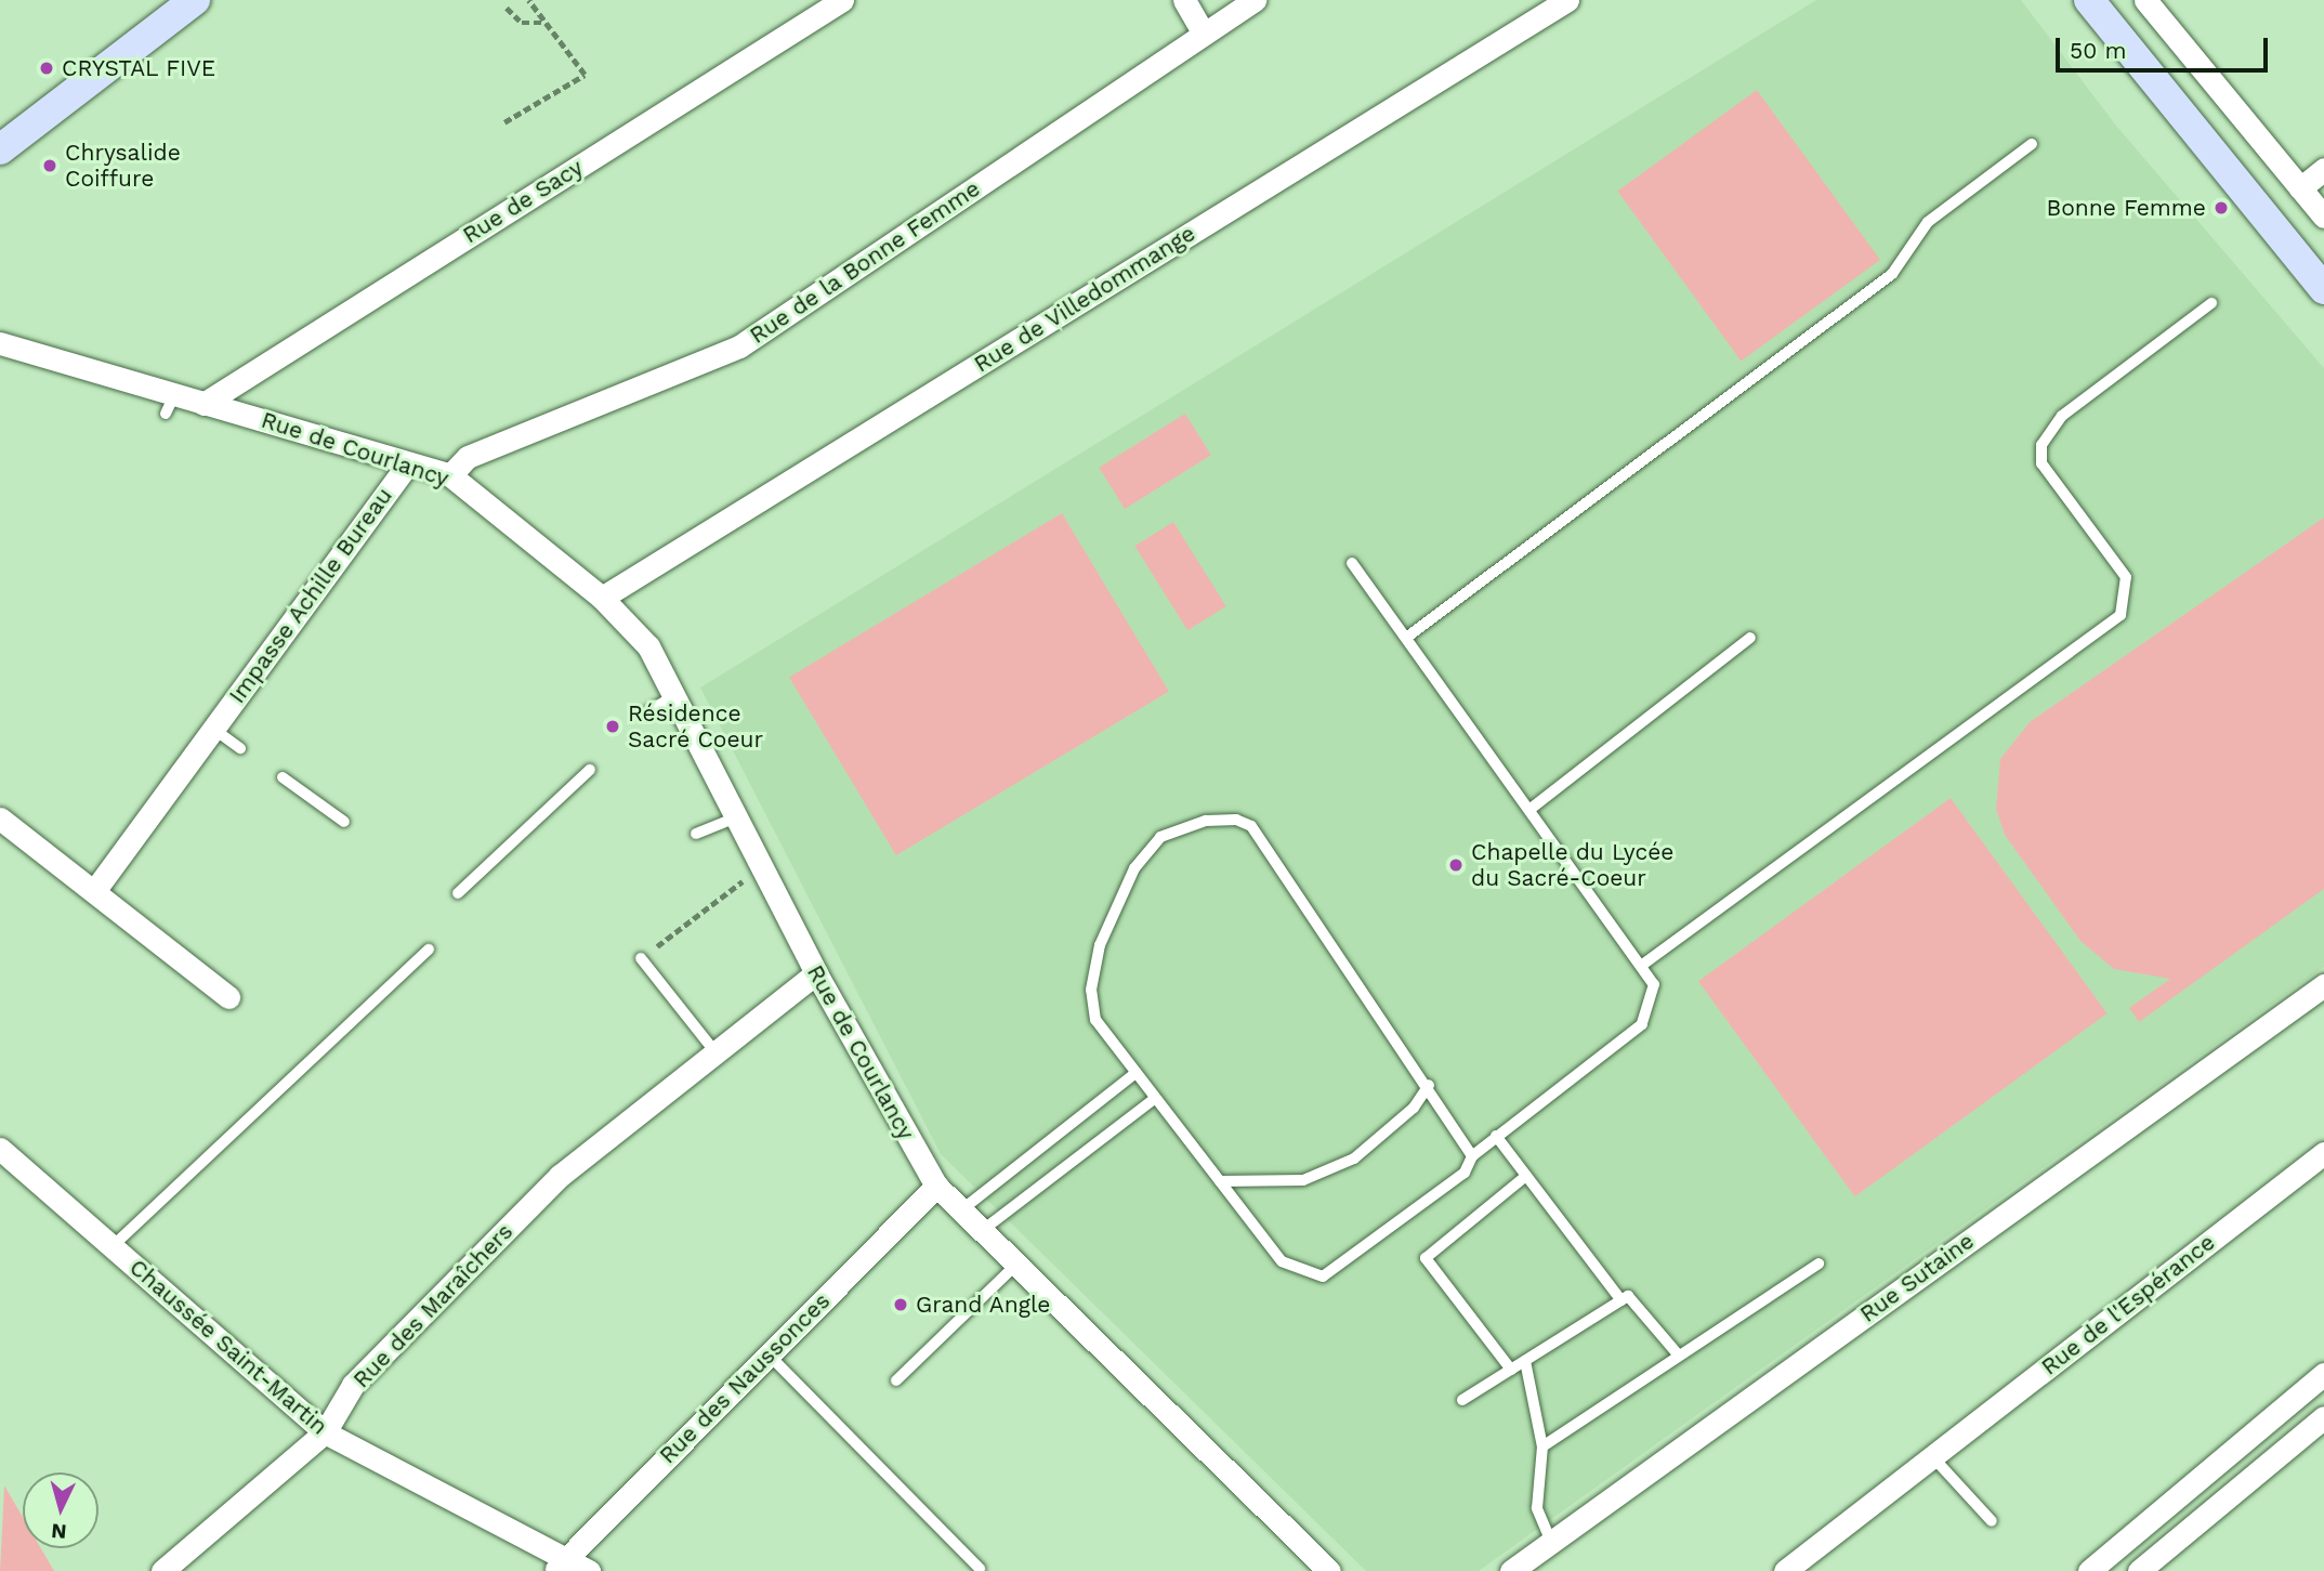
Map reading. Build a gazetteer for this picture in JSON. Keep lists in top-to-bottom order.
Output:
{
  "streets": {
    "street": [
      "Rue de Sacy",
      "Rue de la Bonne Femme",
      "Rue de Villedommange",
      "Rue de Courlancy",
      "Impasse Achille Bureau",
      "Rue Sutaine",
      "Rue de l'Espérance",
      "Rue des Maraîchers",
      "Chaussée Saint-Martin",
      "Rue des Naussonces"
    ]
  },
  "crossings": [
    ["Rue de Sacy", "Rue de Courlancy"],
    ["Rue de la Bonne Femme", "Rue de Courlancy"],
    ["Rue de Villedommange", "Rue de Courlancy"],
    ["Rue de Courlancy", "Impasse Achille Bureau"],
    ["Rue de Courlancy", "Rue des Maraîchers"],
    ["Rue de Courlancy", "Rue des Naussonces"],
    ["Rue des Maraîchers", "Chaussée Saint-Martin"],
    ["Chaussée Saint-Martin", "Rue des Naussonces"]
  ],
  "places": [
    "CRYSTAL FIVE",
    "Chrysalide Coiffure",
    "Bonne Femme",
    "Résidence Sacré Coeur",
    "Chapelle du Lycée du Sacré-Coeur",
    "Grand Angle"
  ],
  "scale_bar": "50 m",
  "north": "bottom"
}
